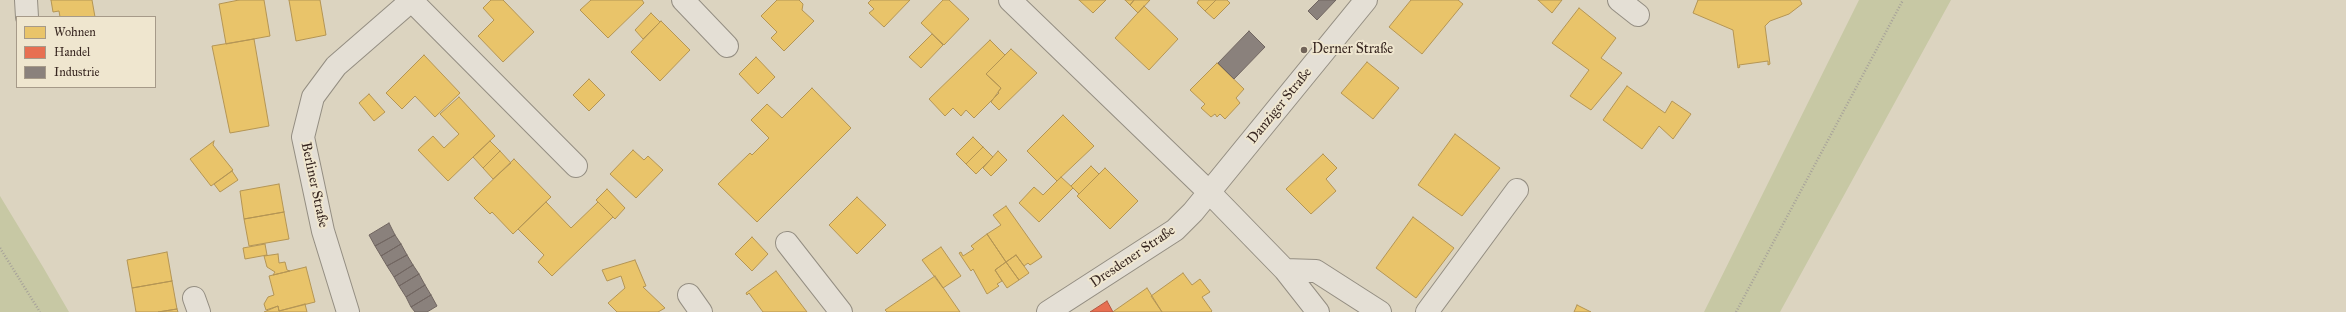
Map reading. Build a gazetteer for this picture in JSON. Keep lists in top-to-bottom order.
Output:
{
  "streets": {
    "street": ["Danziger Straße", "Berliner Straße", "Dresdener Straße"]
  },
  "crossings": [
    ["Danziger Straße", "Dresdener Straße"]
  ],
  "places": ["Derner Straße"],
  "legend": ["Wohnen", "Handel", "Industrie"]
}
